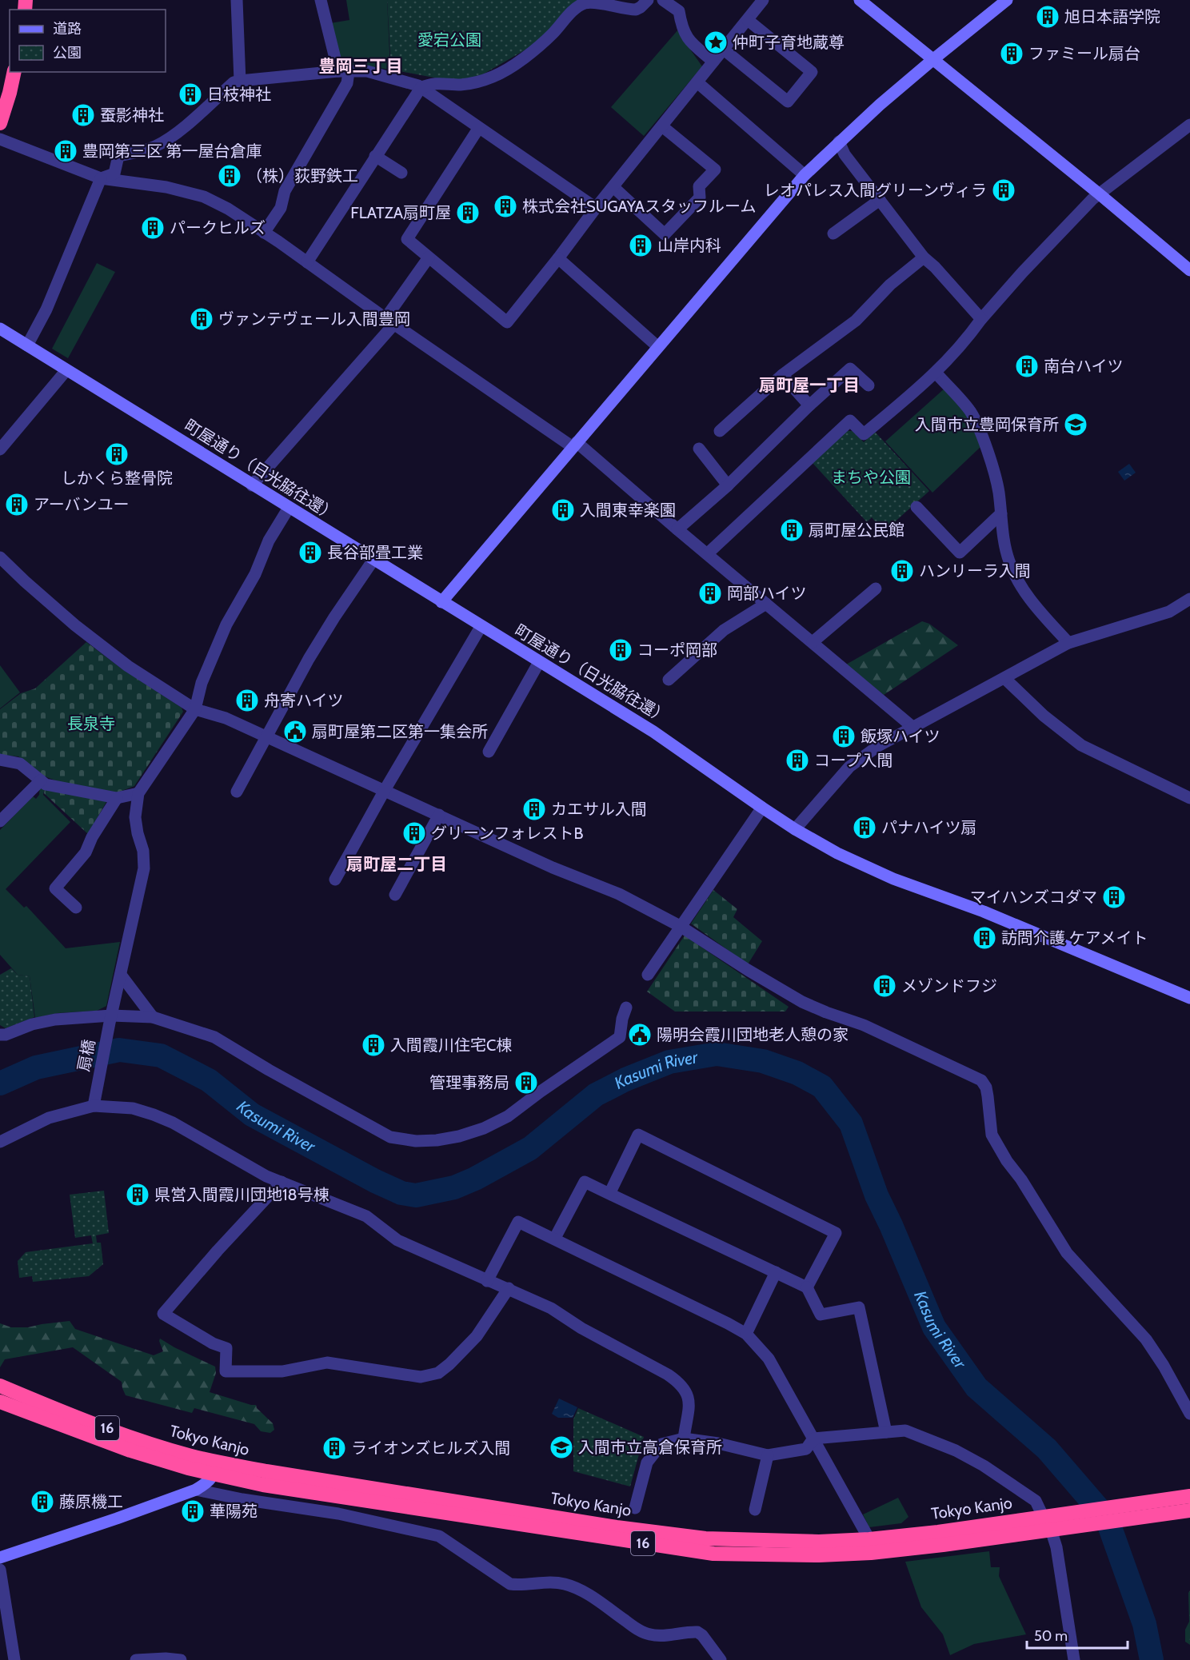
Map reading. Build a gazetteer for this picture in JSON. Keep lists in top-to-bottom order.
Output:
{
  "streets": {
    "highway": ["16", "Tokyo Kanjo"],
    "street": ["町屋通り（日光脇往還）", "扇橋"]
  },
  "districts": ["豊岡三丁目", "扇町屋一丁目", "扇町屋二丁目"],
  "water": ["Kasumi River"],
  "parks": ["愛宕公園", "まちや公園", "長泉寺"],
  "places": {
    "building": [
      "旭日本語学院",
      "ファミール扇台",
      "日枝神社",
      "蚕影神社",
      "豊岡第三区 第一屋台倉庫",
      "（株）荻野鉄工",
      "レオパレス入間グリーンヴィラ",
      "株式会社SUGAYAスタッフルーム",
      "FLATZA扇町屋",
      "パークヒルズ",
      "山岸内科",
      "ヴァンテヴェール入間豊岡",
      "南台ハイツ",
      "しかくら整骨院",
      "アーバンユー",
      "入間東幸楽園",
      "扇町屋公民館",
      "長谷部畳工業",
      "ハンリーラ入間",
      "岡部ハイツ",
      "コーポ岡部",
      "舟寄ハイツ",
      "飯塚ハイツ",
      "コープ入間",
      "カエサル入間",
      "パナハイツ扇",
      "グリーンフォレストB",
      "マイハンズコダマ",
      "訪問介護 ケアメイト",
      "メゾンドフジ",
      "入間霞川住宅C棟",
      "管理事務局",
      "県営入間霞川団地18号棟",
      "ライオンズヒルズ入間",
      "藤原機工",
      "華陽苑"
    ],
    "place": ["仲町子育地蔵尊"],
    "school or university": ["入間市立豊岡保育所", "入間市立高倉保育所"],
    "public building": ["扇町屋第二区第一集会所", "陽明会霞川団地老人憩の家"]
  },
  "legend": ["道路", "公園"],
  "scale_bar": "50 m"
}
